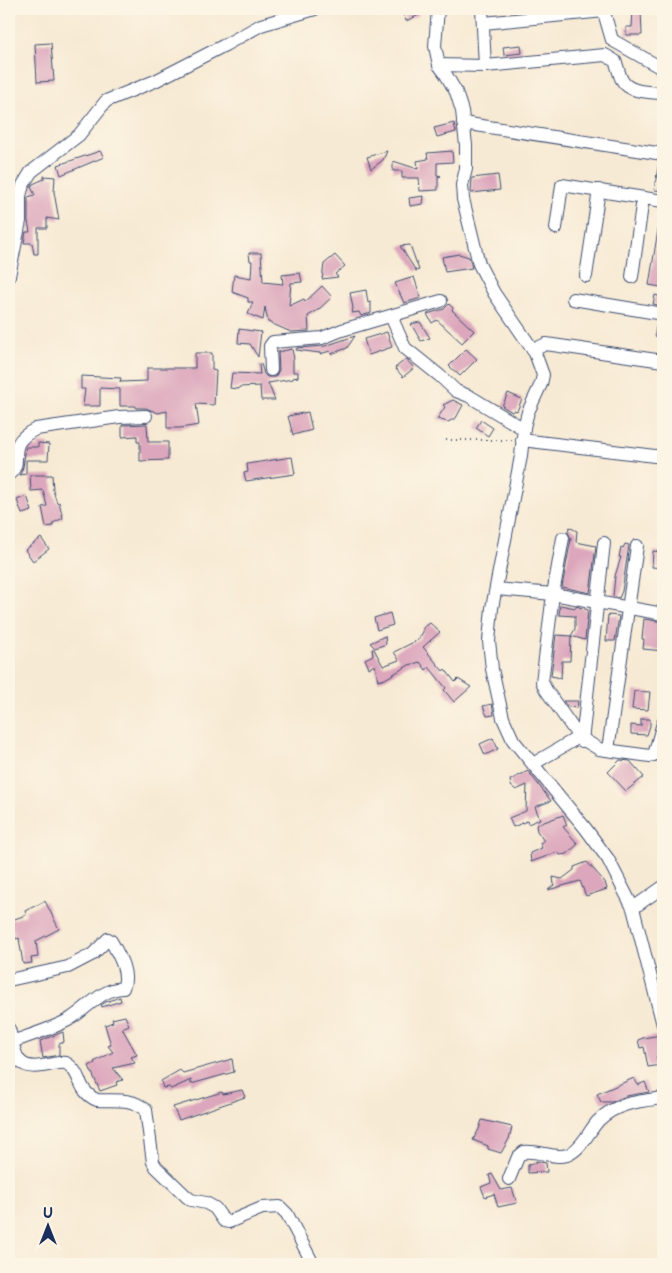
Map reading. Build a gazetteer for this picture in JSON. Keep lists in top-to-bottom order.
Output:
{
  "north": "top"
}
